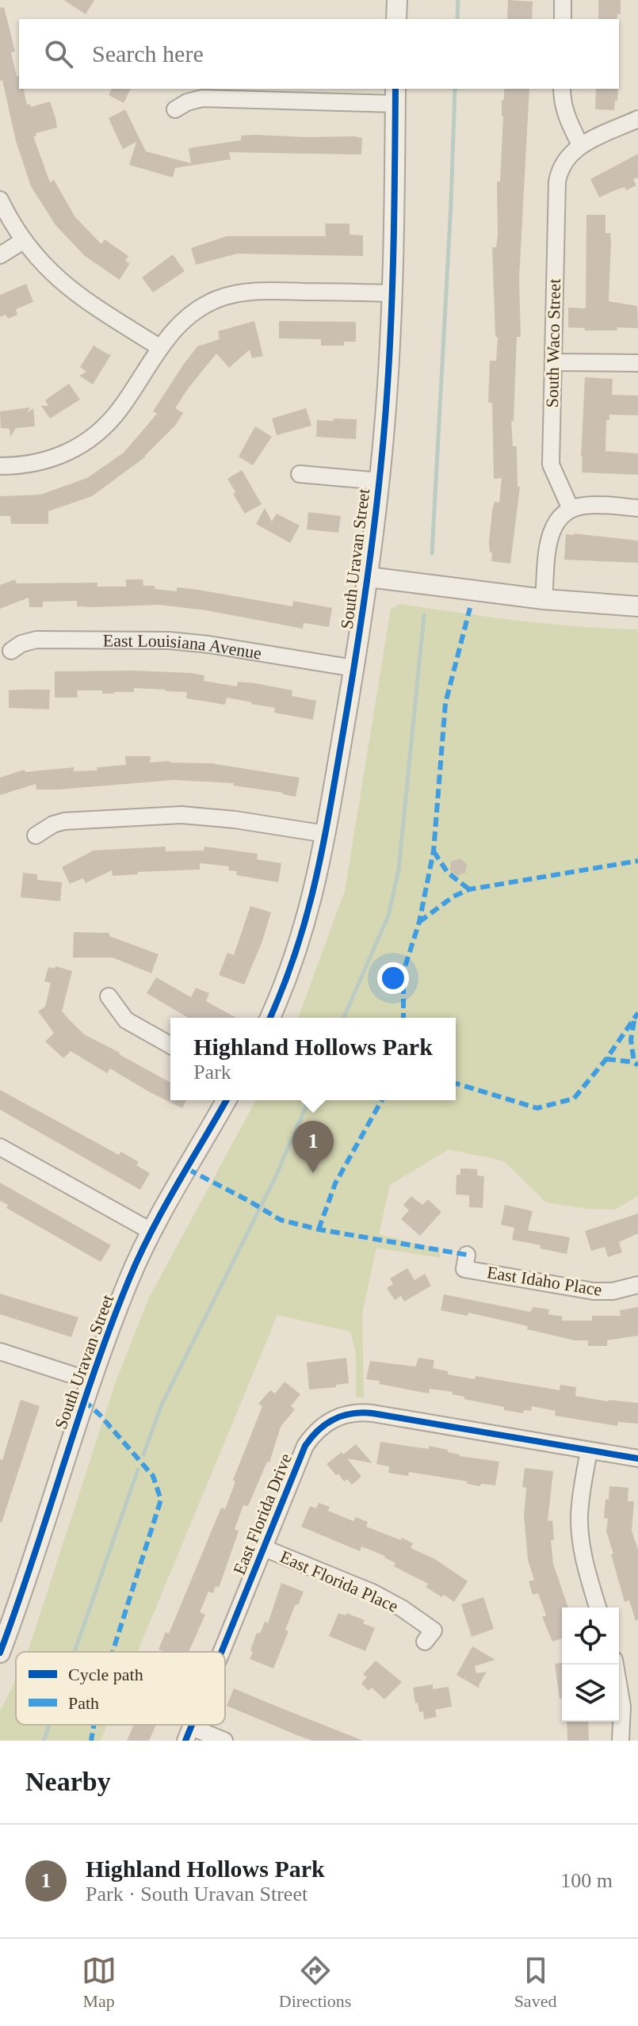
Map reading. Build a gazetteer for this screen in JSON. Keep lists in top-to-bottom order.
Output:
{
  "streets": {
    "street": [
      "South Waco Street",
      "South Uravan Street",
      "East Louisiana Avenue",
      "East Idaho Place",
      "East Florida Drive",
      "East Florida Place"
    ]
  },
  "crossings": [
    ["South Uravan Street", "East Louisiana Avenue"],
    ["East Florida Drive", "East Florida Place"]
  ],
  "legend": ["Cycle path", "Path"],
  "page": {
    "search": "Search here",
    "popup": ["Highland Hollows Park", "Park"],
    "pins": "1",
    "heading": "Nearby",
    "list": [
      {
        "mark": "1",
        "name": "Highland Hollows Park",
        "note": "Park · South Uravan Street",
        "value": "100 m"
      }
    ],
    "nav": ["Map", "Directions", "Saved"]
  }
}
